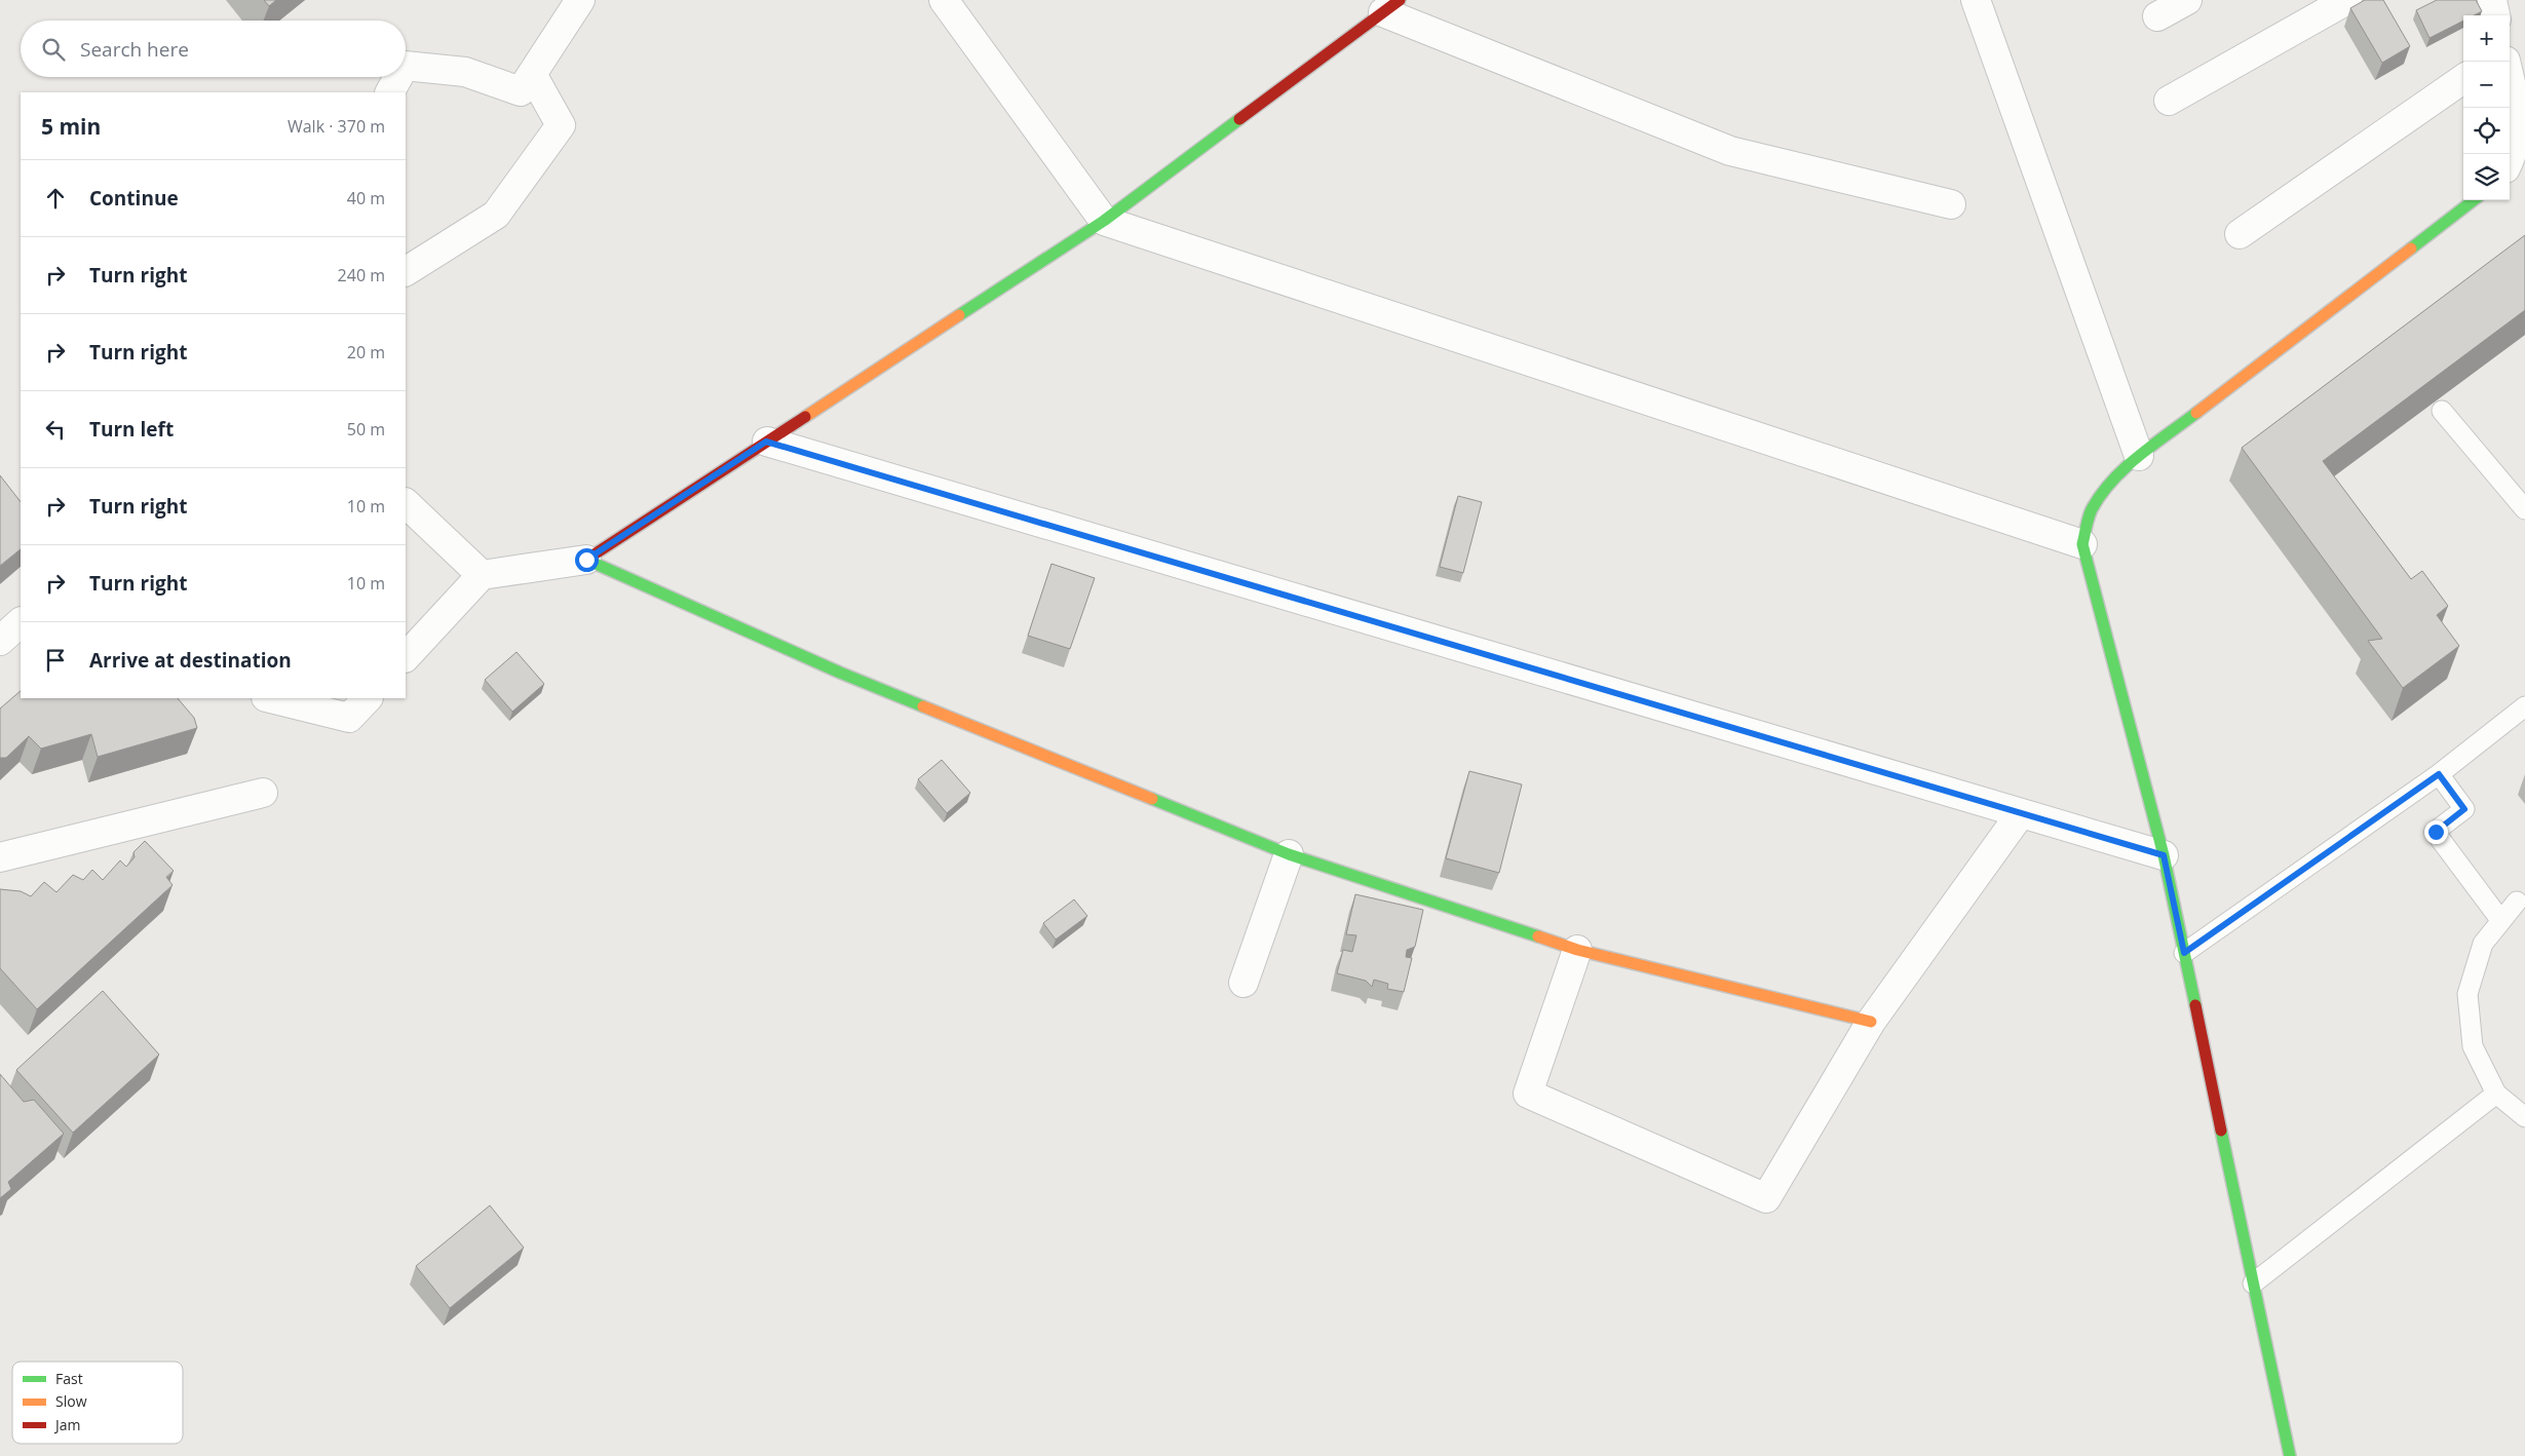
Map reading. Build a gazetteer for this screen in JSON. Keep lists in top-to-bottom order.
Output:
{
  "legend": ["Fast", "Slow", "Jam"],
  "page": {
    "map_buttons": ["+", "−"],
    "search": "Search here",
    "heading": ["5 min", "Walk · 370 m"],
    "list": [
      ["Continue", "40 m"],
      ["Turn right", "240 m"],
      ["Turn right", "20 m"],
      ["Turn left", "50 m"],
      ["Turn right", "10 m"],
      ["Turn right", "10 m"],
      "Arrive at destination"
    ]
  }
}
